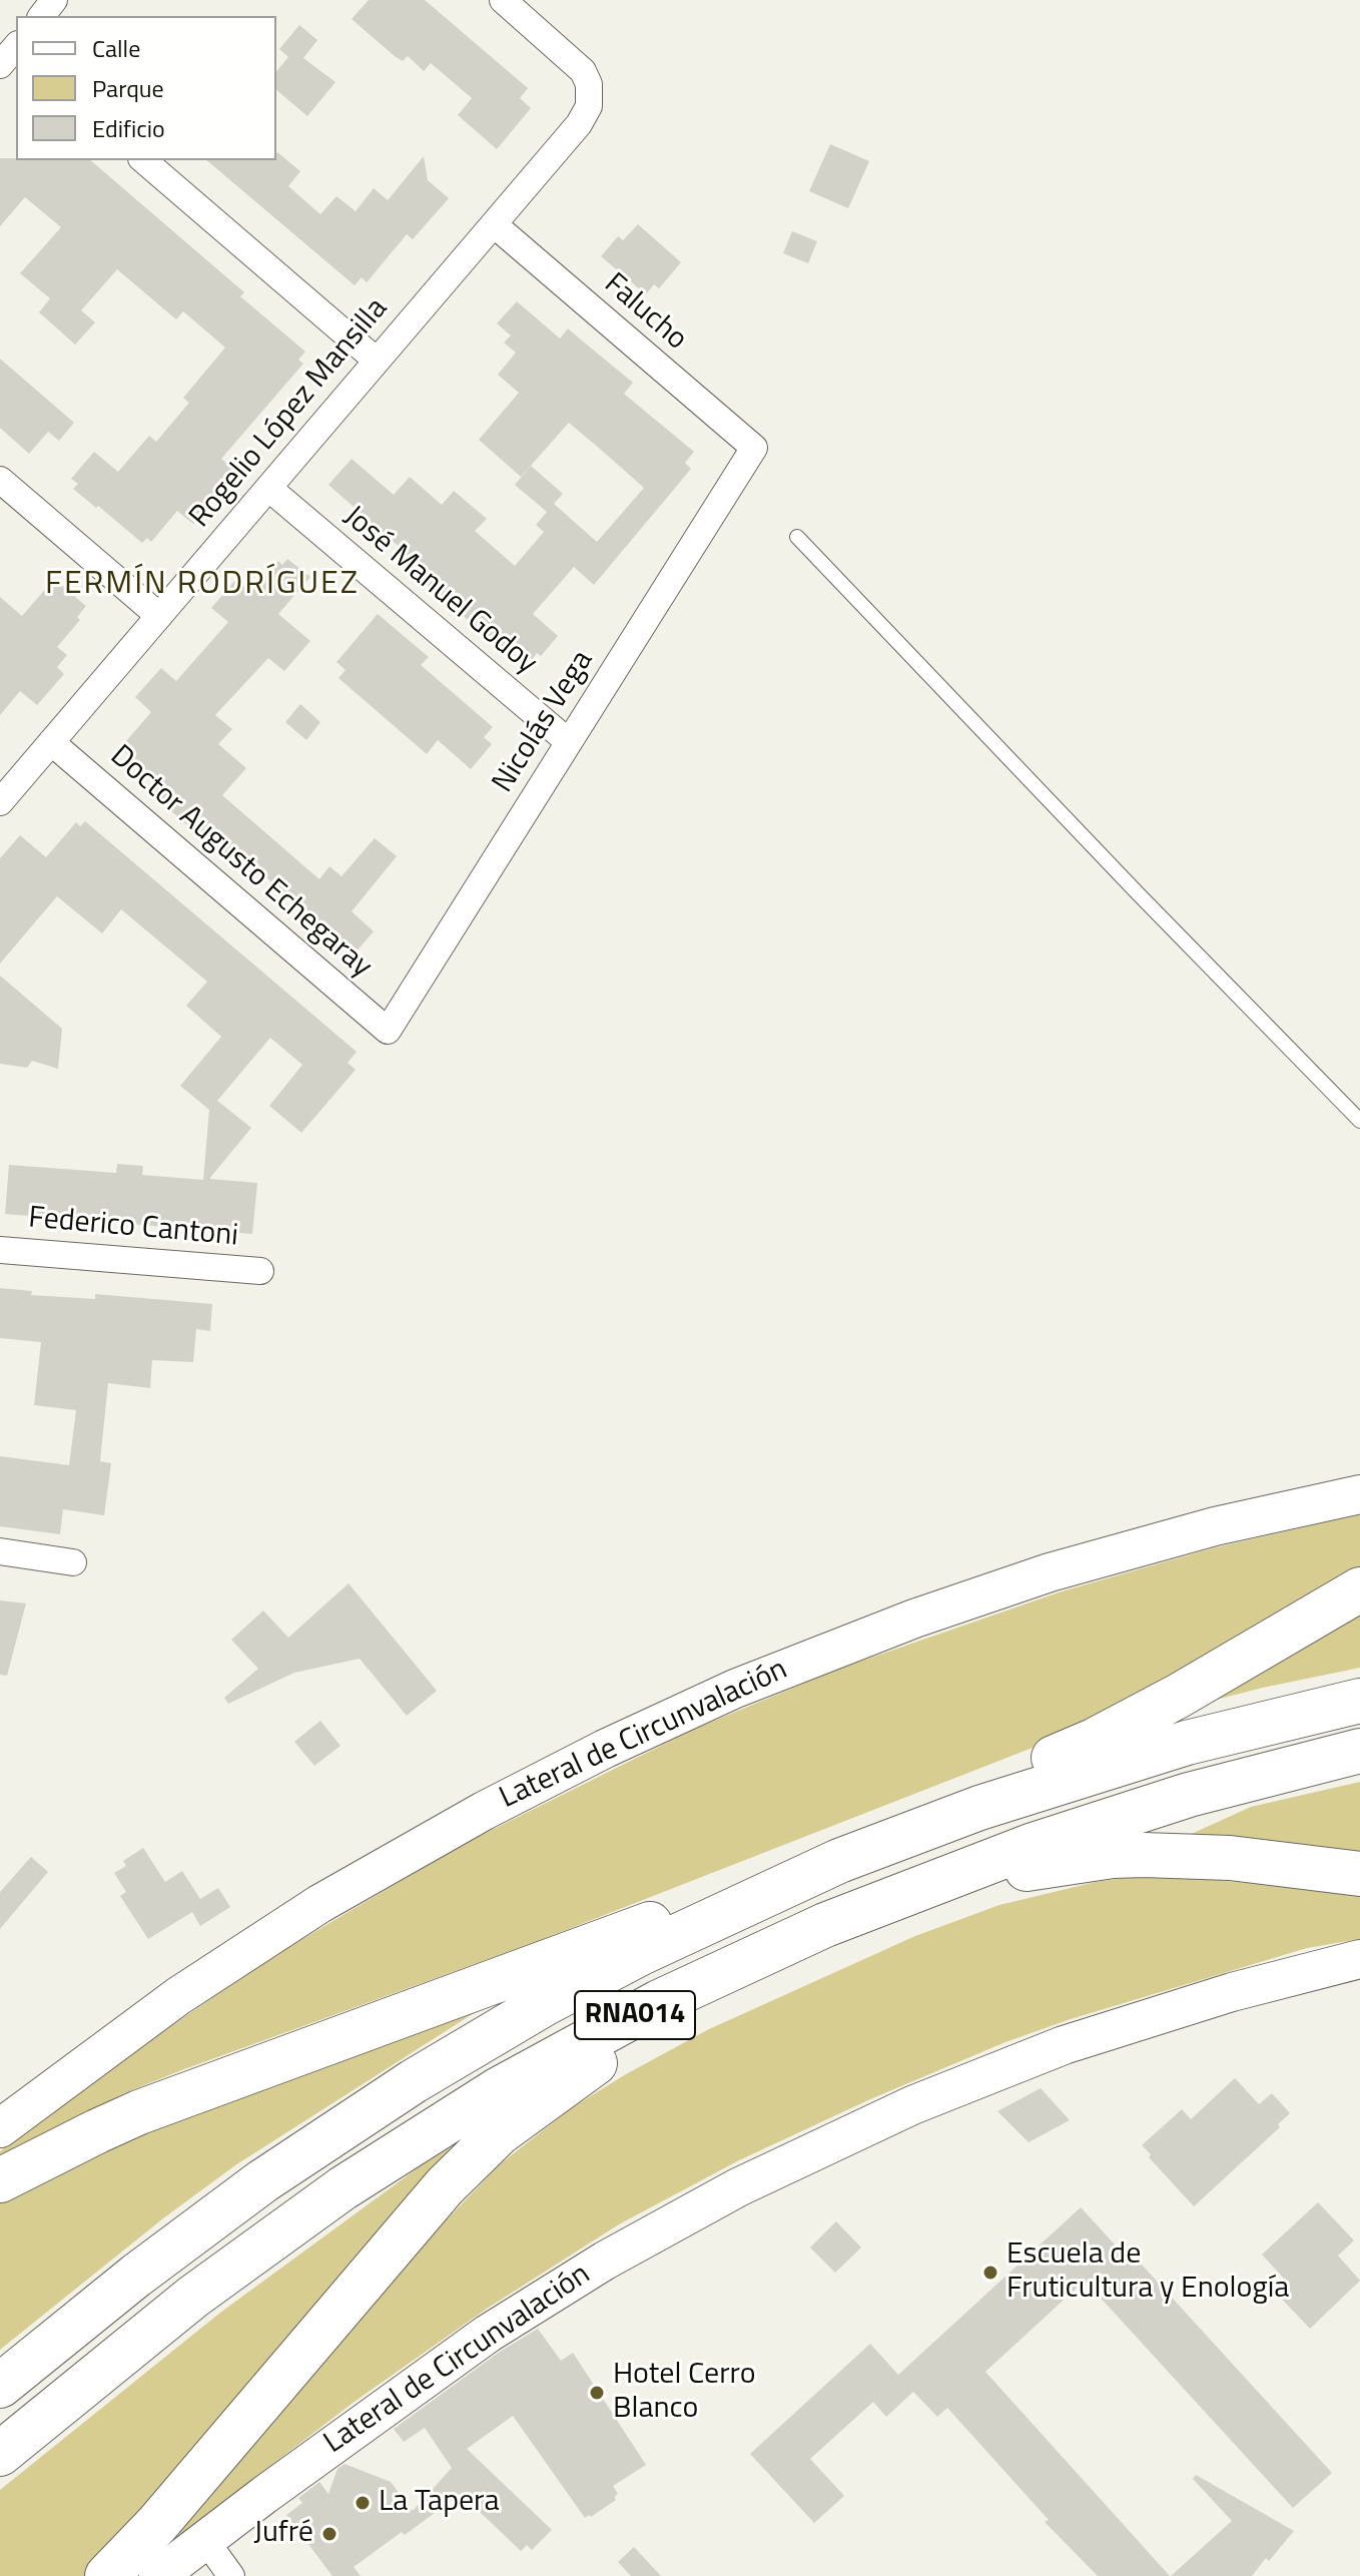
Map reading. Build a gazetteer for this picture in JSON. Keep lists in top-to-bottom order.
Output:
{
  "streets": {
    "highway": ["RNA014"],
    "street": [
      "Falucho",
      "Rogelio López Mansilla",
      "José Manuel Godoy",
      "Nicolás Vega",
      "Doctor Augusto Echegaray",
      "Federico Cantoni",
      "Lateral de Circunvalación"
    ]
  },
  "crossings": [
    ["Falucho", "Rogelio López Mansilla"],
    ["Falucho", "Nicolás Vega"],
    ["Rogelio López Mansilla", "José Manuel Godoy"],
    ["Rogelio López Mansilla", "Doctor Augusto Echegaray"],
    ["José Manuel Godoy", "Nicolás Vega"],
    ["Nicolás Vega", "Doctor Augusto Echegaray"]
  ],
  "districts": ["FERMÍN RODRÍGUEZ"],
  "places": [
    "Escuela de Fruticultura y Enología",
    "Hotel Cerro Blanco",
    "La Tapera",
    "Jufré"
  ],
  "legend": ["Calle", "Parque", "Edificio"]
}
